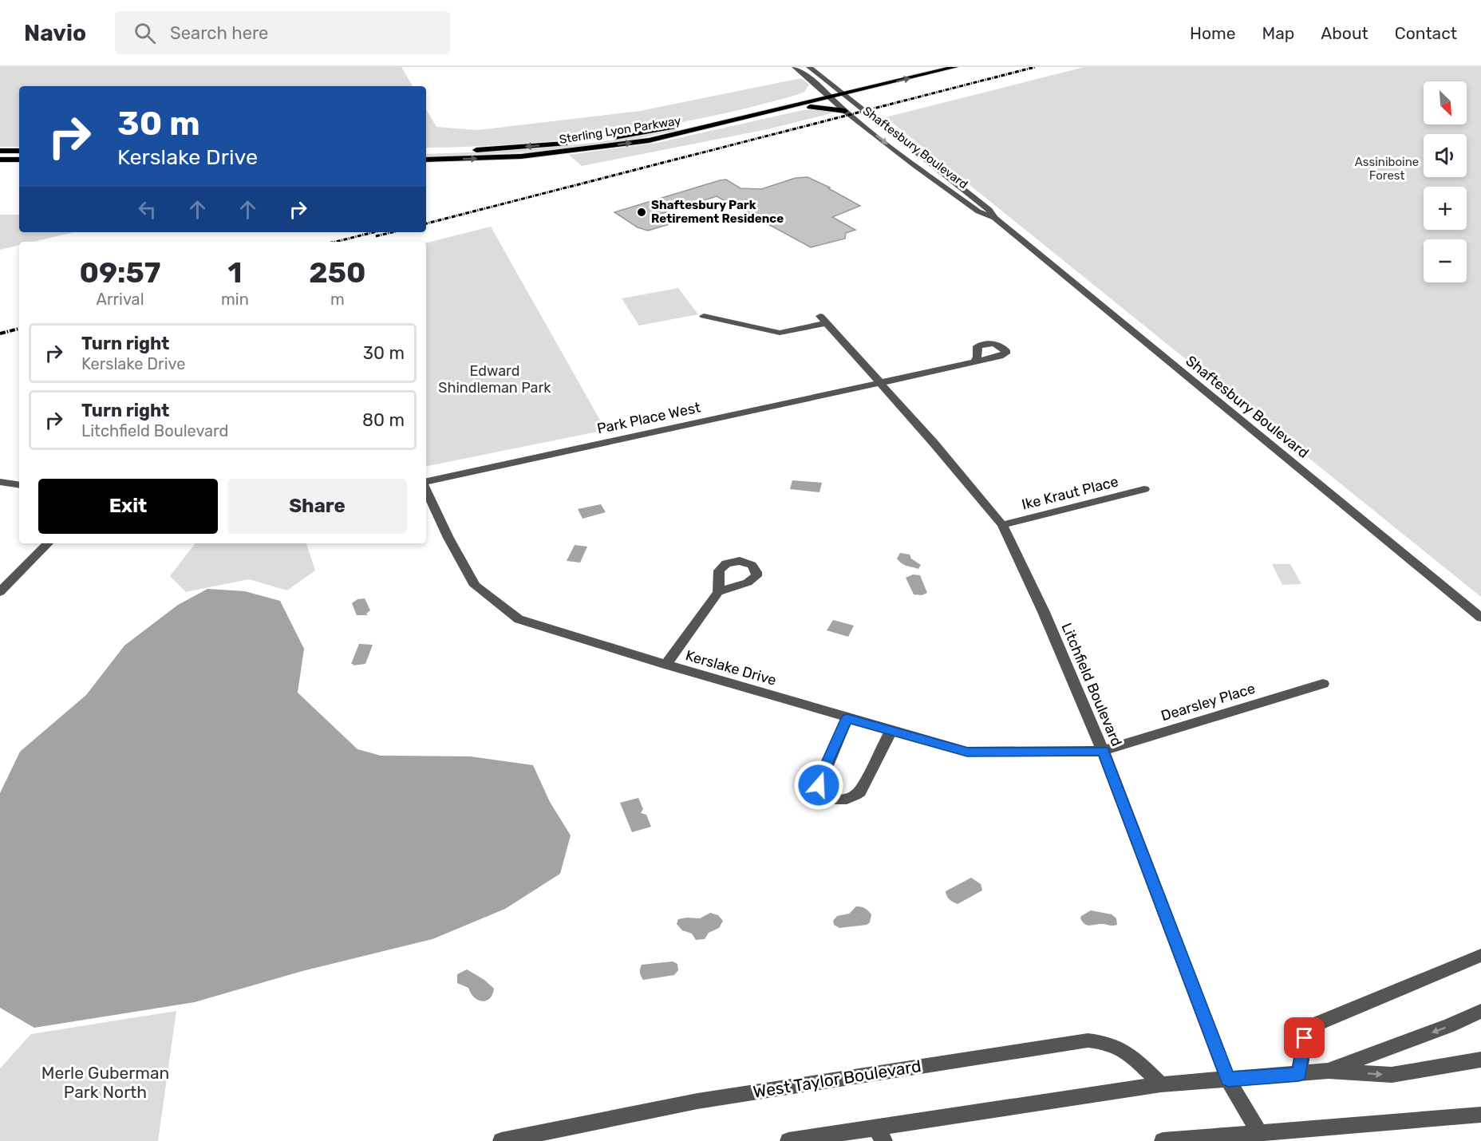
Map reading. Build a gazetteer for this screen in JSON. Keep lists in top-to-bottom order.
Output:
{
  "streets": {
    "main road": ["Sterling Lyon Parkway"],
    "street": [
      "Shaftesbury Boulevard",
      "Park Place West",
      "Ike Kraut Place",
      "Kerslake Drive",
      "Litchfield Boulevard",
      "Dearsley Place",
      "West Taylor Boulevard"
    ]
  },
  "crossings": [
    ["Sterling Lyon Parkway", "Shaftesbury Boulevard"],
    ["Park Place West", "Litchfield Boulevard"],
    ["Ike Kraut Place", "Litchfield Boulevard"],
    ["Kerslake Drive", "Litchfield Boulevard"],
    ["Kerslake Drive", "Dearsley Place"],
    ["Litchfield Boulevard", "Dearsley Place"]
  ],
  "parks": ["Assiniboine Forest", "Edward Shindleman Park", "Merle Guberman Park North"],
  "places": ["Shaftesbury Park Retirement Residence"],
  "north": "bottom right",
  "page": {
    "header": "Navio",
    "search": "Search here",
    "nav": [
      "Home",
      "Map",
      "About",
      "Contact"
    ],
    "map_buttons": ["+", "−"],
    "turn": ["30 m", "Kerslake Drive"],
    "eta": [
      "09:57",
      "Arrival",
      "1",
      "min",
      "250",
      "m"
    ],
    "list": [
      {
        "name": "Turn right",
        "note": "Kerslake Drive",
        "value": "30 m"
      },
      {
        "name": "Turn right",
        "note": "Litchfield Boulevard",
        "value": "80 m"
      }
    ],
    "buttons": ["Exit", "Share"]
  }
}
